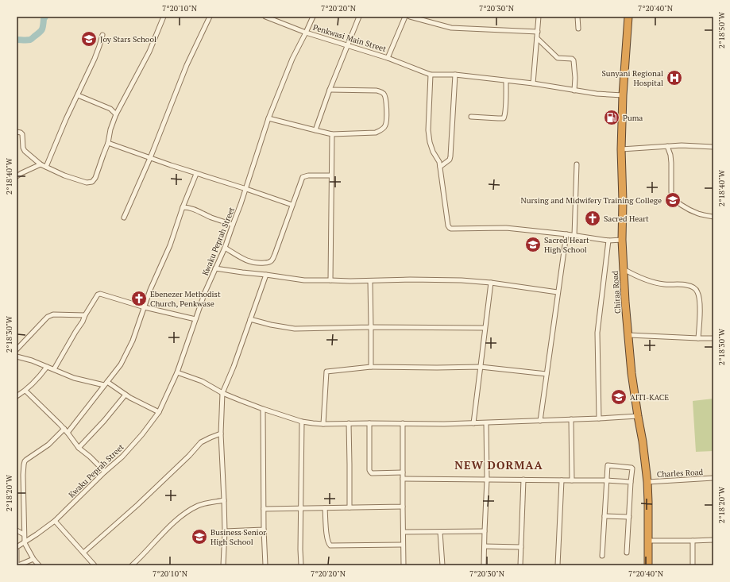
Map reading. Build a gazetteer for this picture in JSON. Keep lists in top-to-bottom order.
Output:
{
  "streets": {
    "highway": ["Chiraa Road"],
    "street": ["Penkwasi Main Street", "Kwaku Peprah Street", "Charles Road"]
  },
  "crossings": [
    ["Penkwasi Main Street", "Kwaku Peprah Street"],
    ["Chiraa Road", "Charles Road"]
  ],
  "districts": ["NEW DORMAA"],
  "places": {
    "school or university": [
      "Joy Stars School",
      "Nursing and Midwifery Training College",
      "Sacred Heart High School",
      "AITI-KACE",
      "Business Senior High School"
    ],
    "hospital": ["Sunyani Regional Hospital"],
    "fuel station": ["Puma"],
    "church": ["Sacred Heart", "Ebenezer Methodist Church, Penkwase"]
  },
  "coordinates": [
    "7°20'10\"N",
    "7°20'20\"N",
    "7°20'30\"N",
    "7°20'40\"N",
    "2°18'50\"W",
    "2°18'40\"W",
    "2°18'30\"W",
    "2°18'20\"W"
  ]
}
